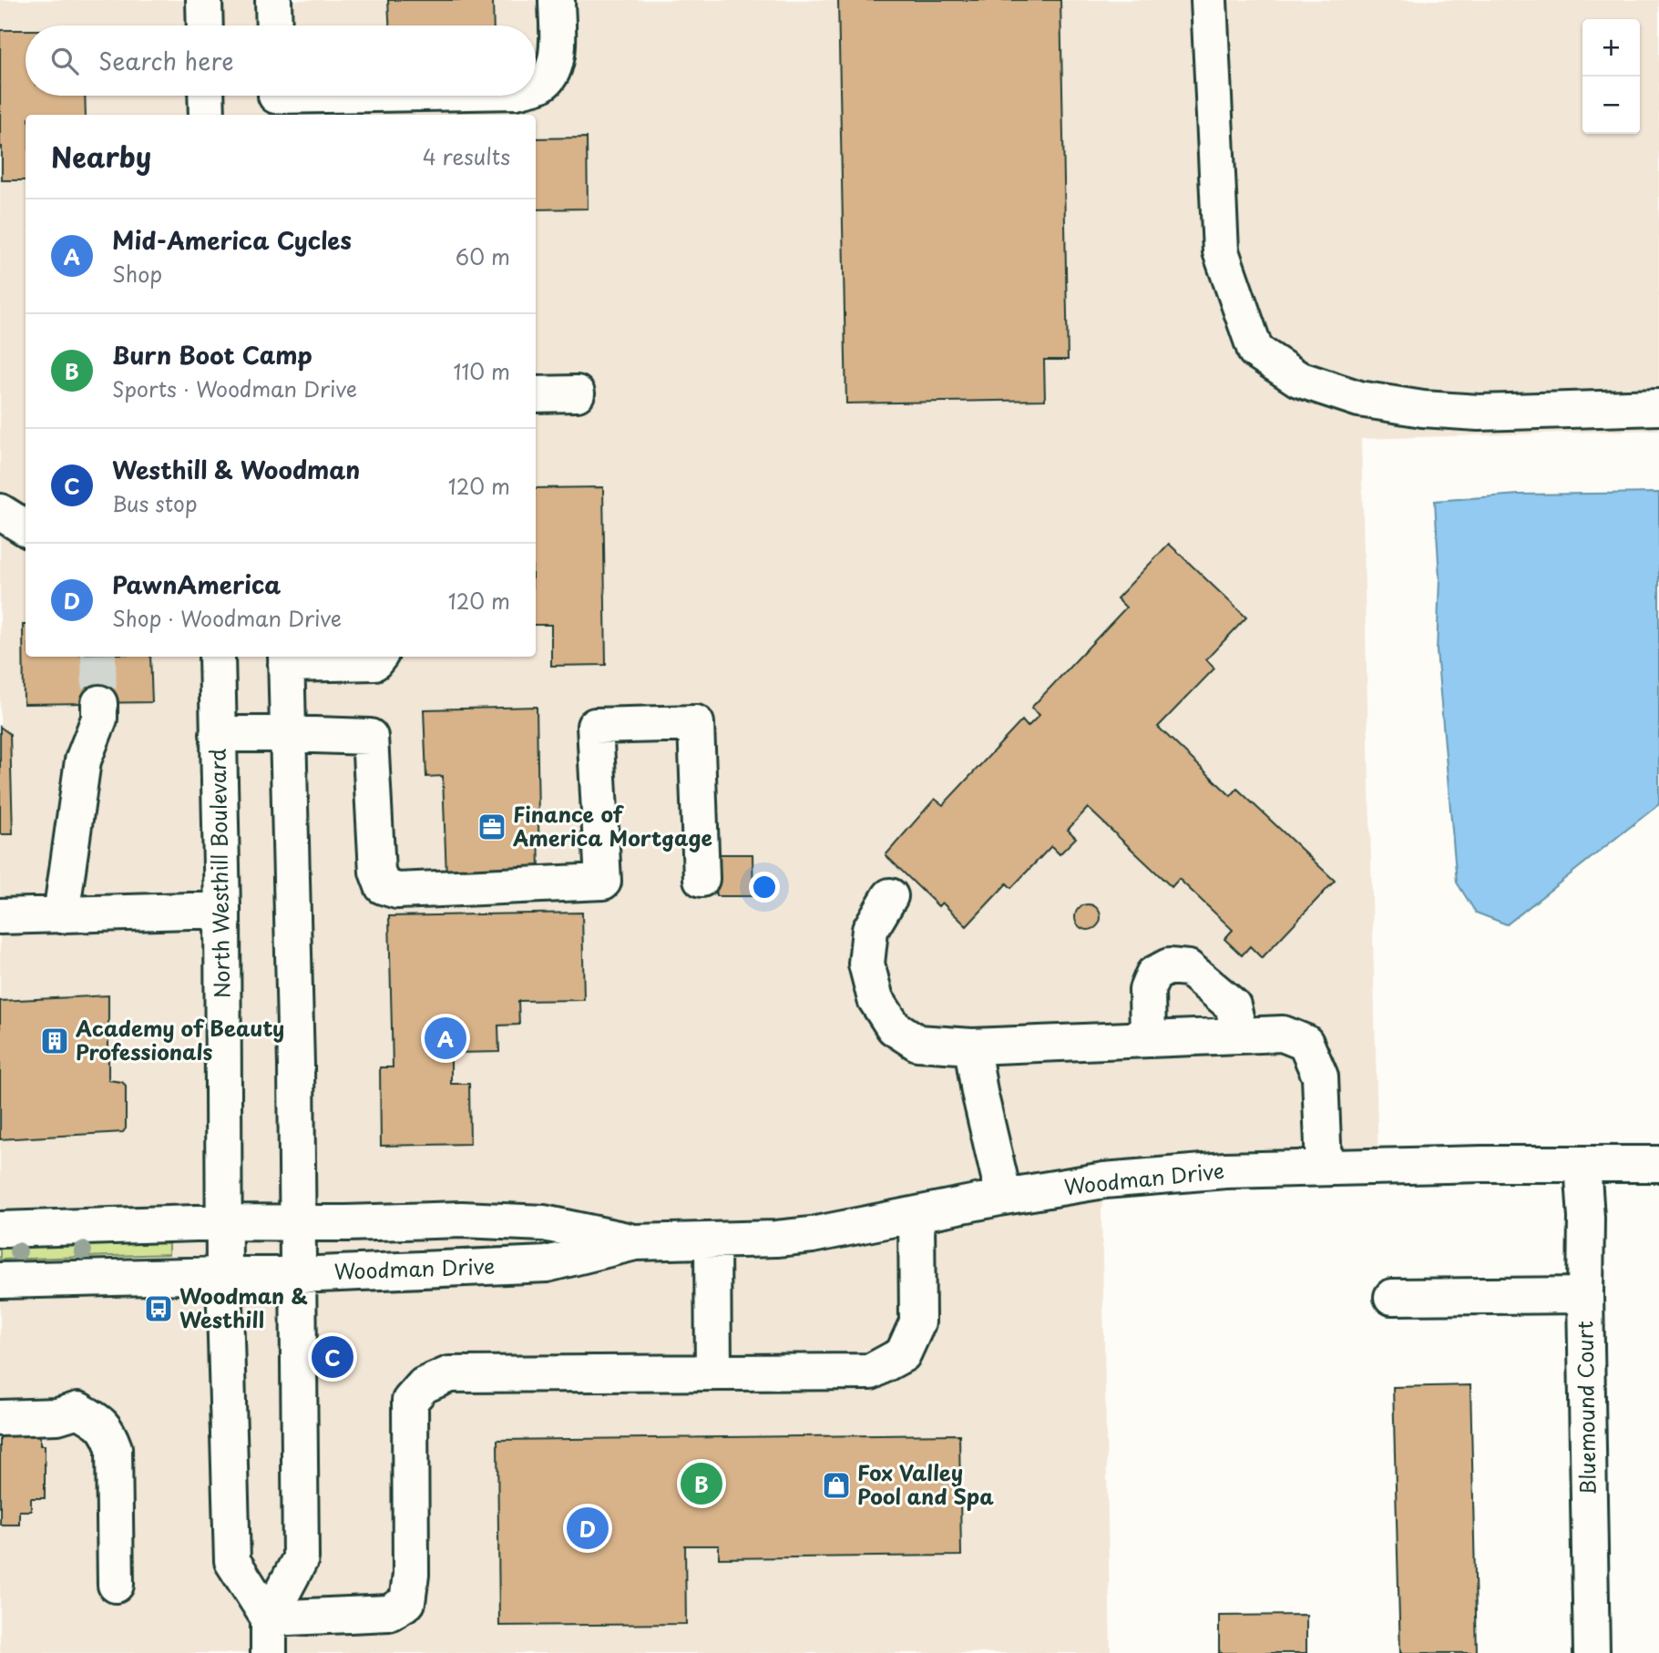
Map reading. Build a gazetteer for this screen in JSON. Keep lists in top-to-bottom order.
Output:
{
  "streets": {
    "street": ["North Westhill Boulevard", "Woodman Drive", "Bluemound Court"]
  },
  "crossings": [
    ["North Westhill Boulevard", "Woodman Drive"],
    ["Woodman Drive", "Bluemound Court"]
  ],
  "places": {
    "office": ["Finance of America Mortgage"],
    "building": ["Academy of Beauty Professionals"],
    "bus stop": ["Woodman & Westhill"],
    "shop": ["Fox Valley Pool and Spa"]
  },
  "page": {
    "map_buttons": ["+", "−"],
    "search": "Search here",
    "heading": ["Nearby", "4 results"],
    "list": [
      {
        "mark": "A",
        "name": "Mid-America Cycles",
        "note": "Shop",
        "value": "60 m"
      },
      {
        "mark": "B",
        "name": "Burn Boot Camp",
        "note": "Sports · Woodman Drive",
        "value": "110 m"
      },
      {
        "mark": "C",
        "name": "Westhill & Woodman",
        "note": "Bus stop",
        "value": "120 m"
      },
      {
        "mark": "D",
        "name": "PawnAmerica",
        "note": "Shop · Woodman Drive",
        "value": "120 m"
      }
    ],
    "pins": [
      "A",
      "C",
      "B",
      "D"
    ]
  }
}
